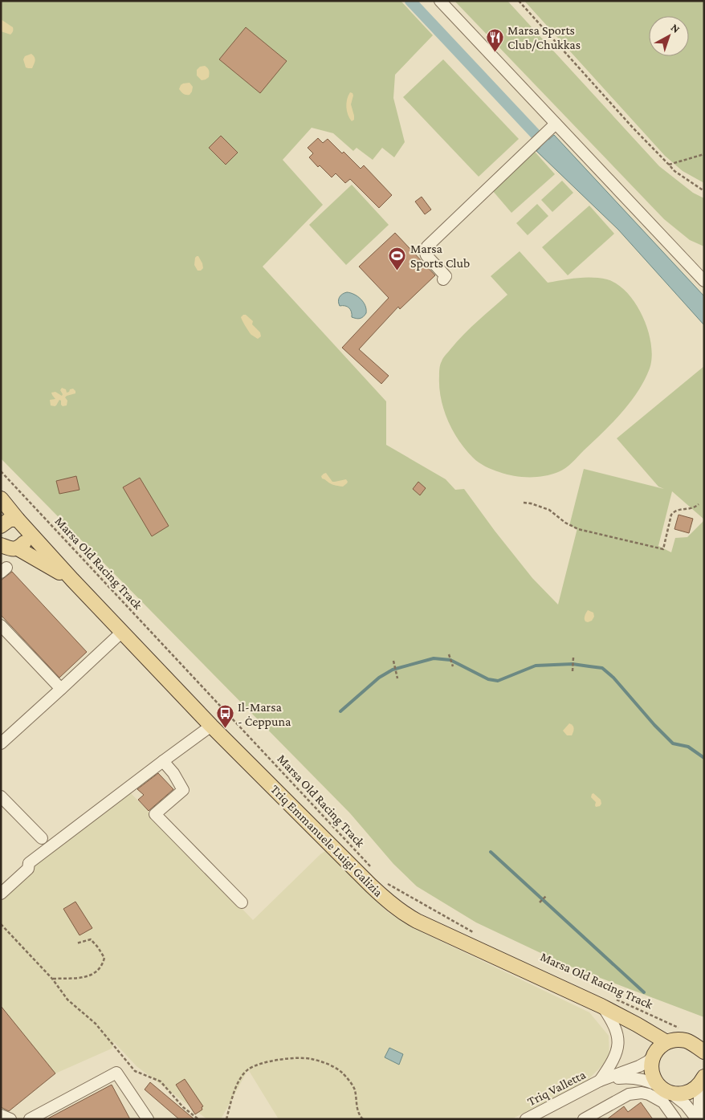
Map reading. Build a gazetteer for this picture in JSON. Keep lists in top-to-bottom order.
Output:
{
  "streets": {
    "main road": ["Triq Emmanuele Luigi Galizia"],
    "street": ["Triq Valletta"],
    "path": ["Marsa Old Racing Track"]
  },
  "crossings": [
    ["Marsa Old Racing Track", "Triq Emmanuele Luigi Galizia"],
    ["Triq Emmanuele Luigi Galizia", "Triq Valletta"]
  ],
  "places": {
    "restaurant": ["Marsa Sports Club/Chukkas"],
    "sports": ["Marsa Sports Club"],
    "bus stop": ["Il-Marsa - Ċeppuna"]
  },
  "north": "top right"
}
